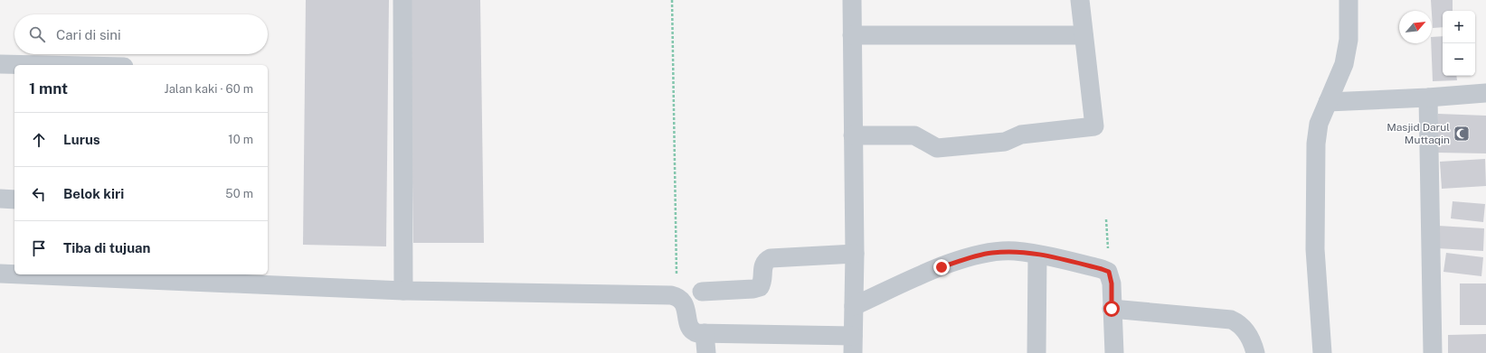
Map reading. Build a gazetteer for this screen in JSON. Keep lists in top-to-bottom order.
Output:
{
  "places": {
    "mosque": ["Masjid Darul Muttaqin"]
  },
  "north": "top right",
  "page": {
    "map_buttons": ["+", "−"],
    "search": "Cari di sini",
    "heading": ["1 mnt", "Jalan kaki · 60 m"],
    "list": [
      ["Lurus", "10 m"],
      ["Belok kiri", "50 m"],
      "Tiba di tujuan"
    ]
  }
}
